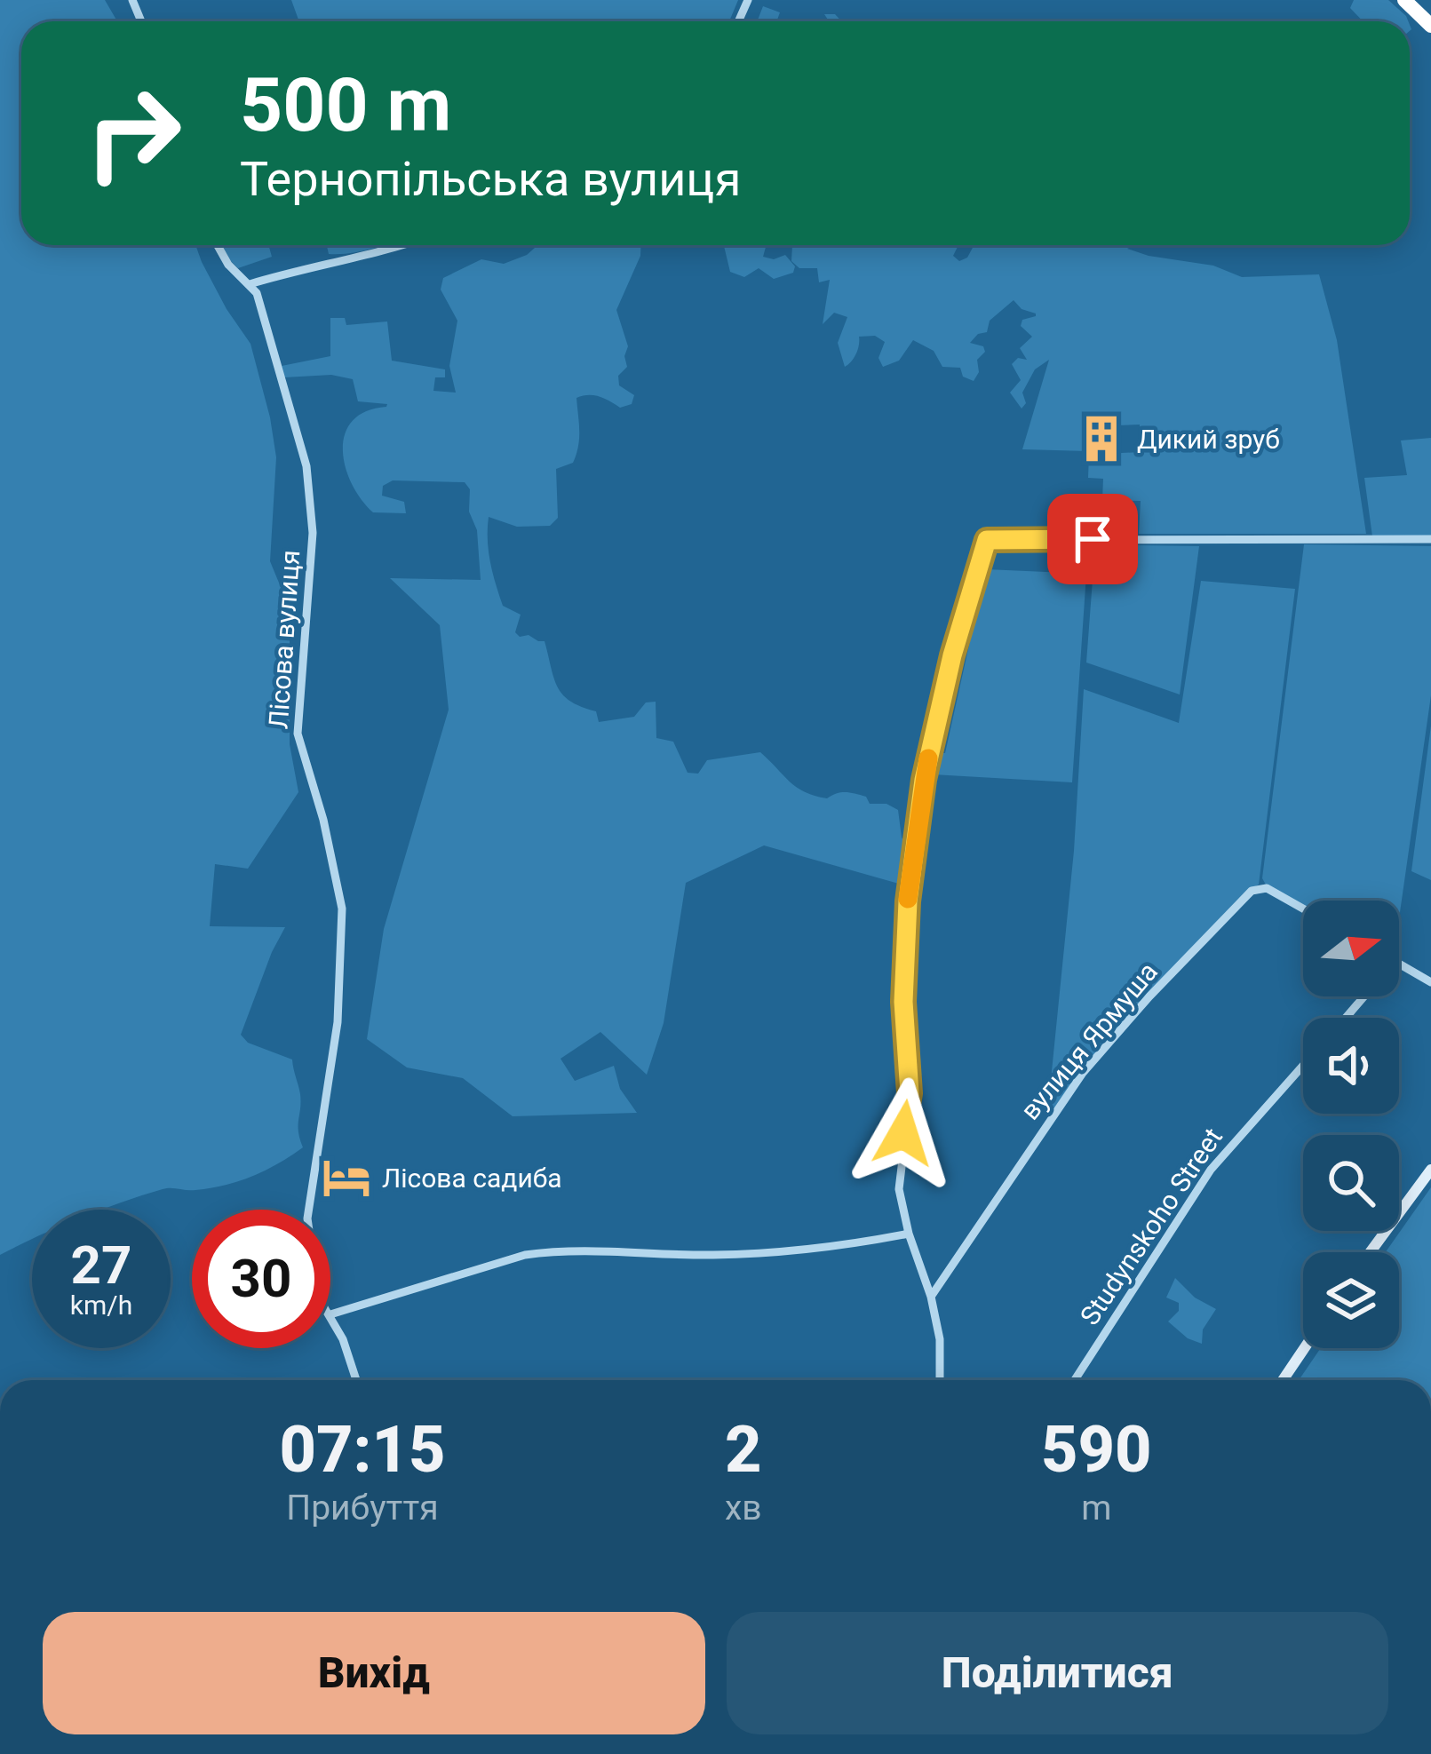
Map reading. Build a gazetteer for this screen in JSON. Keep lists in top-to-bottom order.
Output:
{
  "streets": {
    "street": ["Лісова вулиця", "вулиця Ярмуша", "Studynskoho Street"]
  },
  "places": {
    "building": ["Дикий зруб"],
    "hotel": ["Лісова садиба"]
  },
  "north": "right",
  "page": {
    "turn": ["500 m", "Тернопільська вулиця"],
    "speed": "27 km/h",
    "limit": "30",
    "eta": [
      "07:15",
      "Прибуття",
      "2",
      "хв",
      "590",
      "m"
    ],
    "buttons": ["Вихід", "Поділитися"]
  }
}
